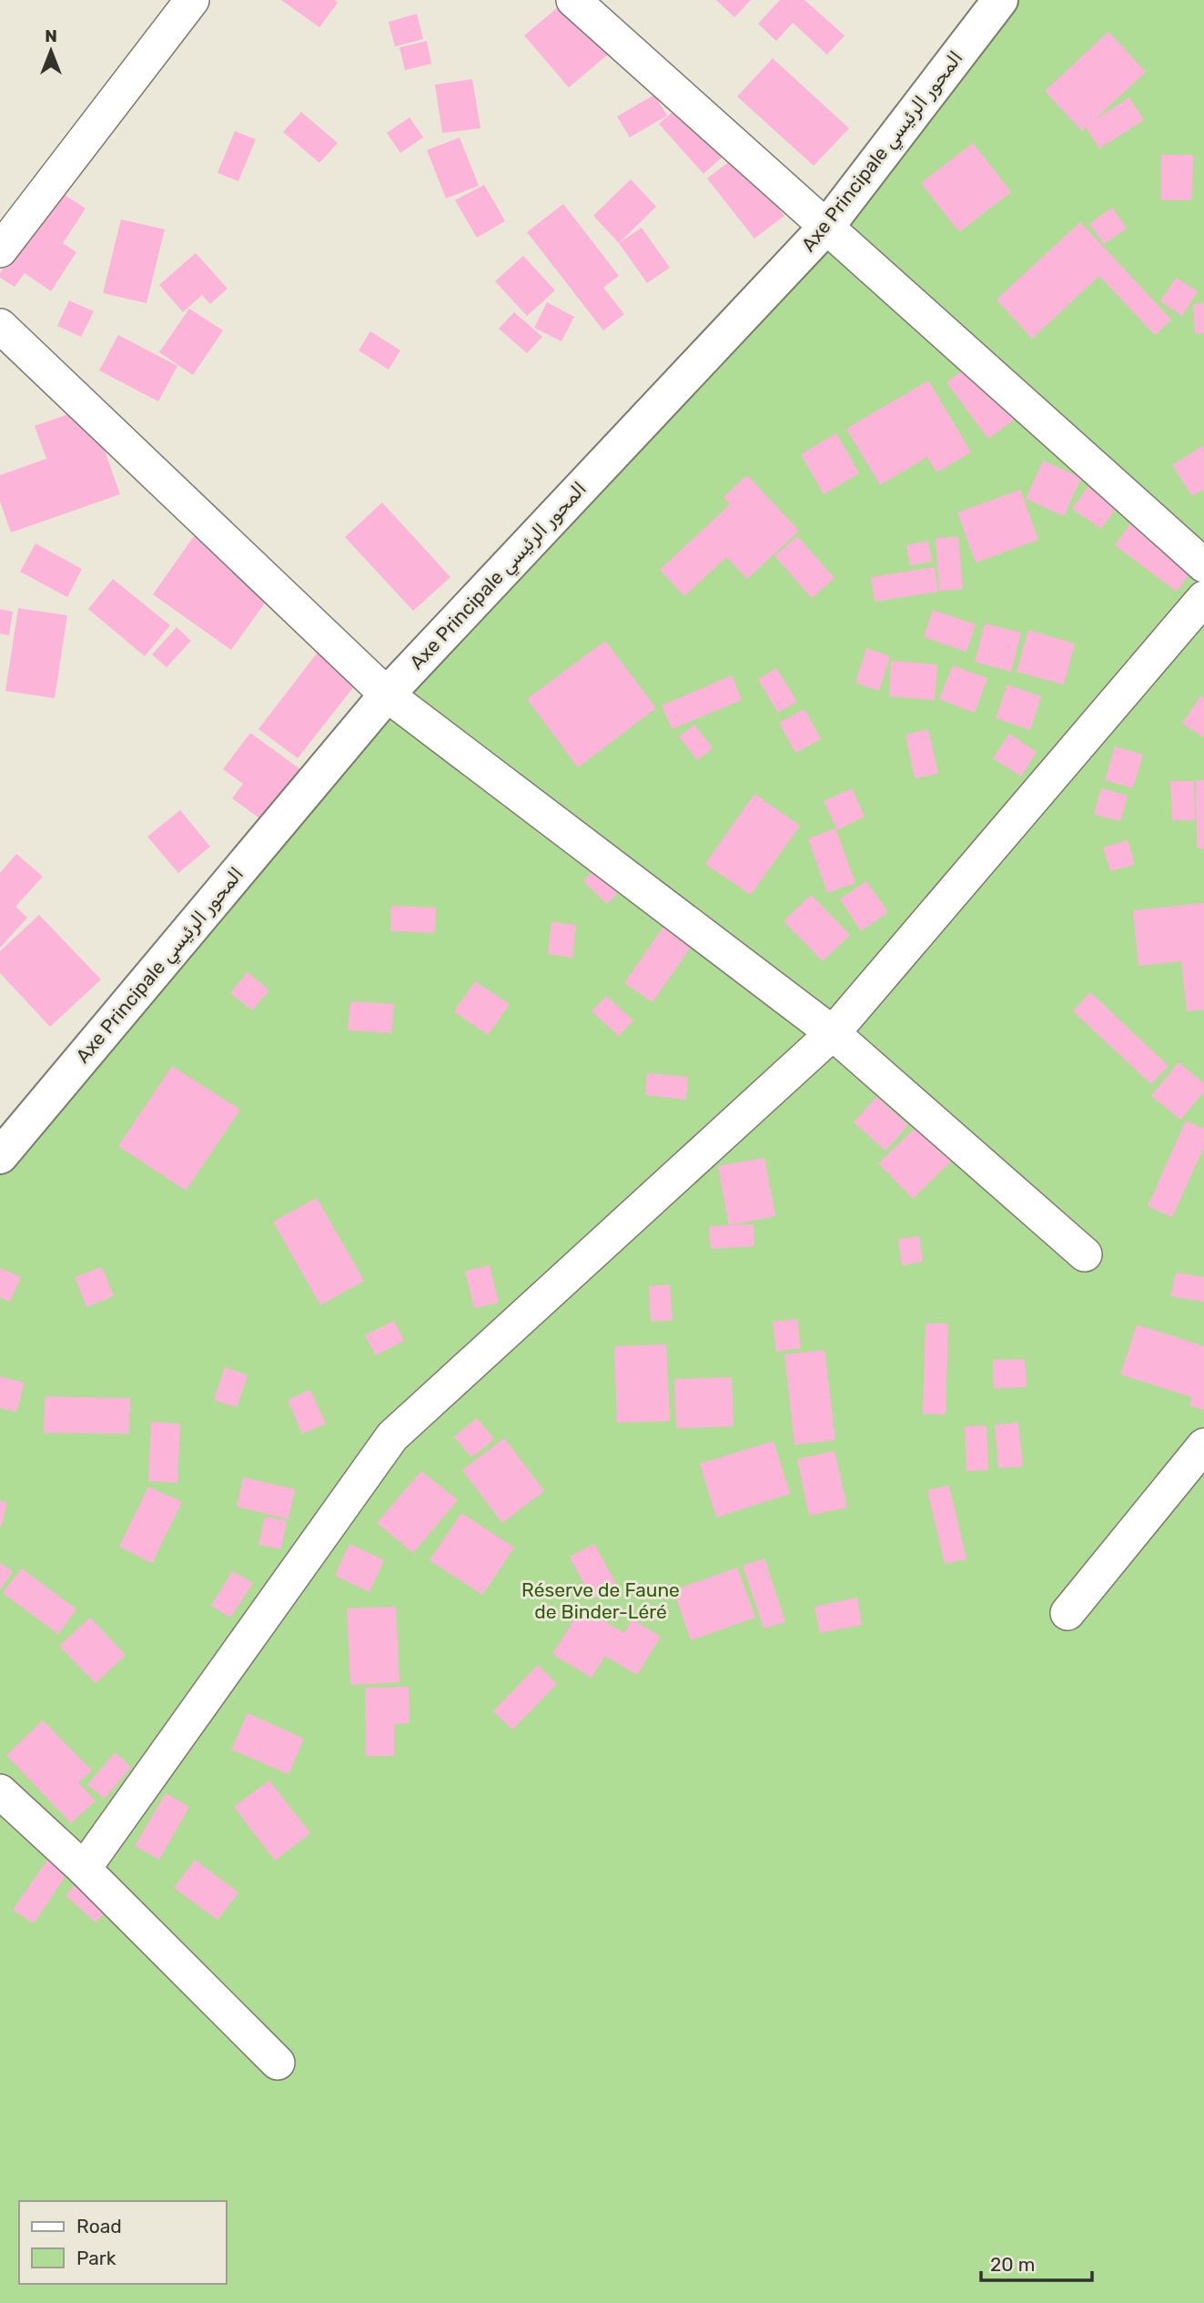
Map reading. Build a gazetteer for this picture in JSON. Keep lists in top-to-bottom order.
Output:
{
  "streets": {
    "main road": ["Axe Principale المحور الرئيسي"]
  },
  "parks": ["Réserve de Faune de Binder-Léré"],
  "legend": ["Road", "Park"],
  "scale_bar": "20 m",
  "north": "top"
}
